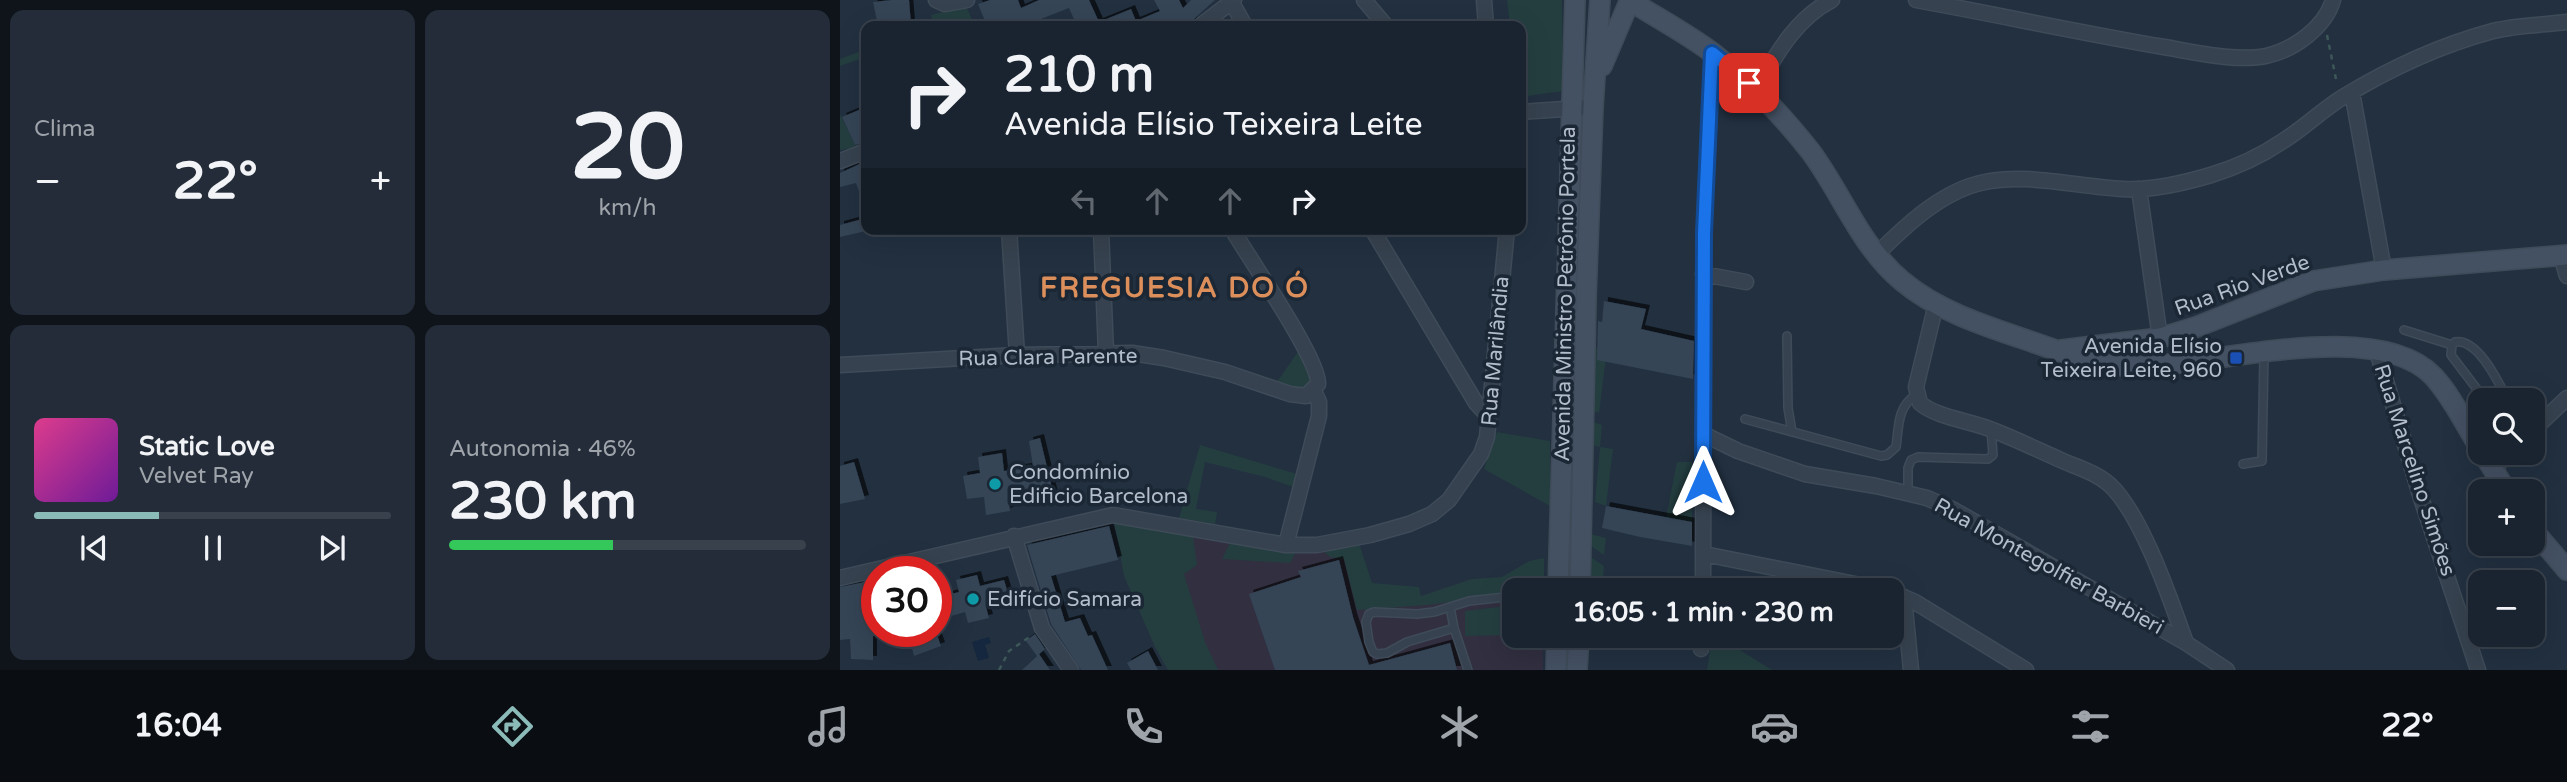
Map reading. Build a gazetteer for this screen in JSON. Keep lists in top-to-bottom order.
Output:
{
  "streets": {
    "street": [
      "Rua Rio Verde",
      "Avenida Ministro Petrônio Portela",
      "Rua Marilândia",
      "Rua Clara Parente",
      "Rua Marcelino Simões",
      "Rua Montegolfier Barbieri"
    ]
  },
  "districts": ["FREGUESIA DO Ó"],
  "places": {
    "transit": ["Avenida Elísio Teixeira Leite, 960"],
    "other": ["Condomínio Edificio Barcelona", "Edifício Samara"]
  },
  "page": {
    "tile": [
      "Clima",
      ["20", "km/h"],
      ["Autonomia · 46%", "230 km"]
    ],
    "turn": ["210 m", "Avenida Elísio Teixeira Leite"],
    "heat": ["−", "22°", "+"],
    "map_buttons": ["+", "−"],
    "song": ["Static Love", "Velvet Ray"],
    "limit": "30",
    "trip": "16:05 · 1 min · 230 m",
    "tabs": ["16:04", "22°"]
  }
}
